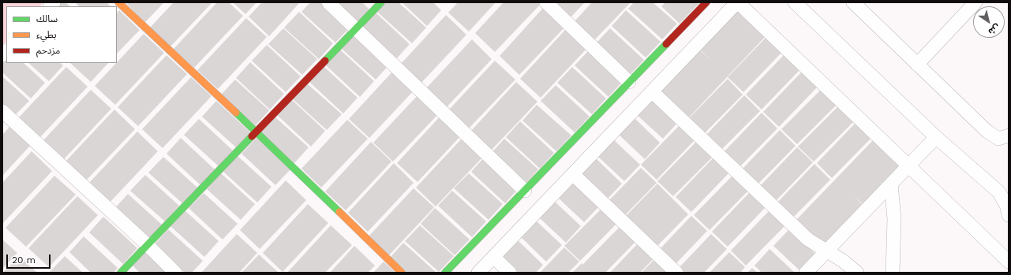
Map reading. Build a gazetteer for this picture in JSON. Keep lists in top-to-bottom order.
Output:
{
  "legend": ["سالك", "بطيء", "مزدحم"],
  "scale_bar": "20 m",
  "north": "bottom right"
}
